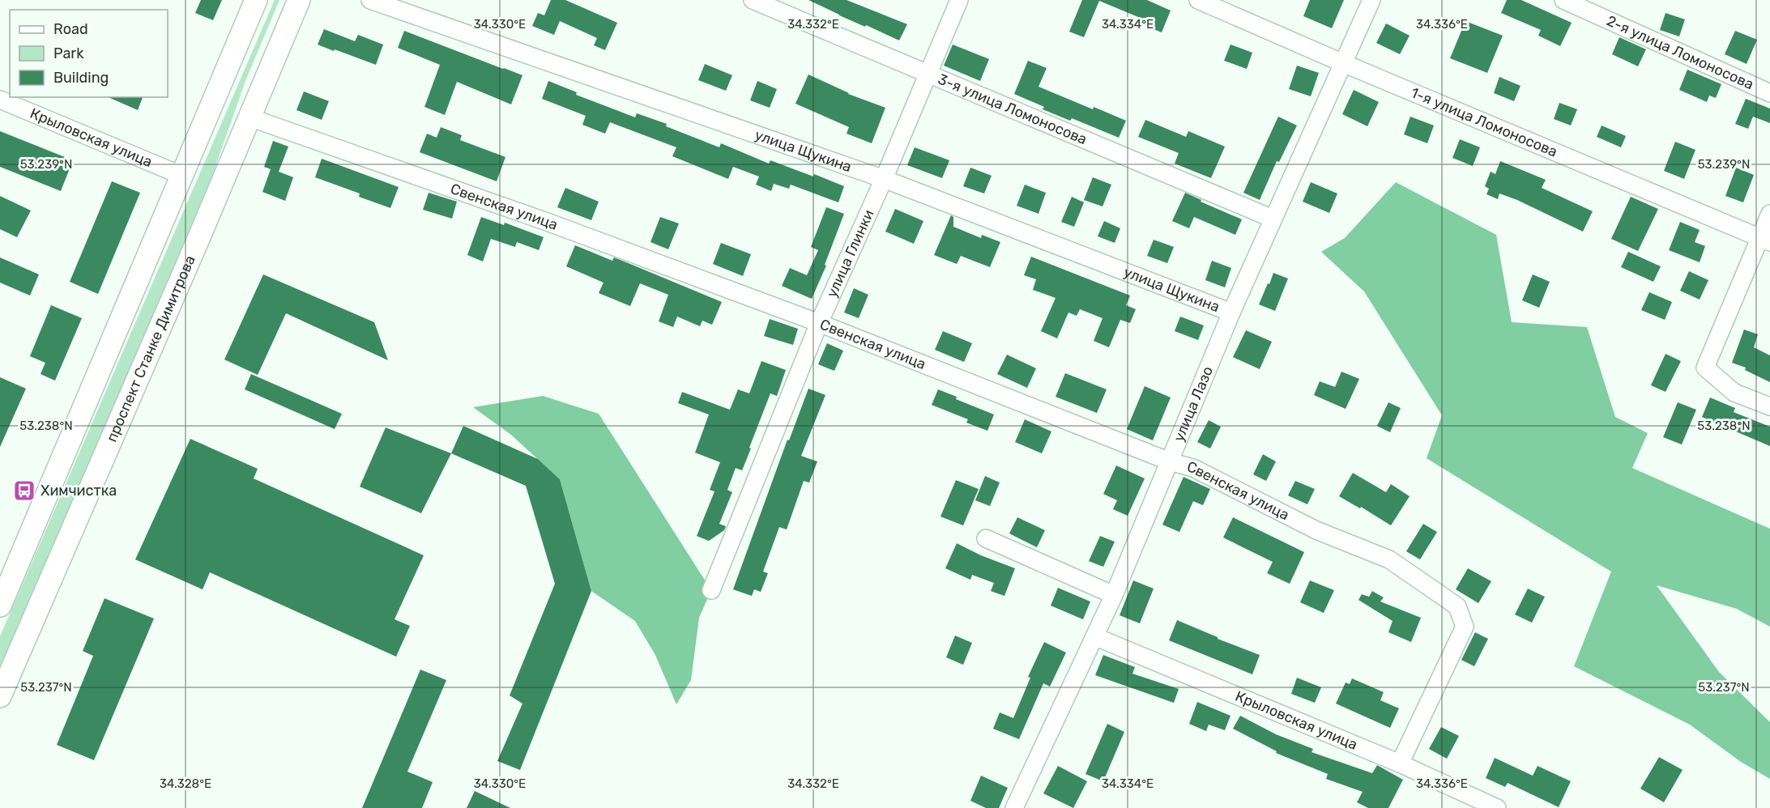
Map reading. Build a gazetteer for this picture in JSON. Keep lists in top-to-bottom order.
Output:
{
  "streets": {
    "main road": ["проспект Станке Димитрова"],
    "street": [
      "2-я улица Ломоносова",
      "3-я улица Ломоносова",
      "1-я улица Ломоносова",
      "Крыловская улица",
      "улица Щукина",
      "Свенская улица",
      "улица Глинки",
      "улица Лазо"
    ]
  },
  "crossings": [
    ["3-я улица Ломоносова", "улица Глинки"],
    ["3-я улица Ломоносова", "улица Лазо"],
    ["1-я улица Ломоносова", "улица Лазо"],
    ["Крыловская улица", "Свенская улица"],
    ["Крыловская улица", "улица Лазо"],
    ["улица Щукина", "улица Глинки"],
    ["улица Щукина", "улица Лазо"],
    ["Свенская улица", "улица Глинки"],
    ["Свенская улица", "проспект Станке Димитрова"],
    ["Свенская улица", "улица Лазо"]
  ],
  "places": {
    "bus stop": ["Химчистка"]
  },
  "legend": ["Road", "Park", "Building"],
  "coordinates": [
    "34.330°E",
    "34.332°E",
    "34.334°E",
    "34.336°E",
    "53.239°N",
    "53.238°N",
    "53.237°N",
    "34.328°E"
  ]
}
